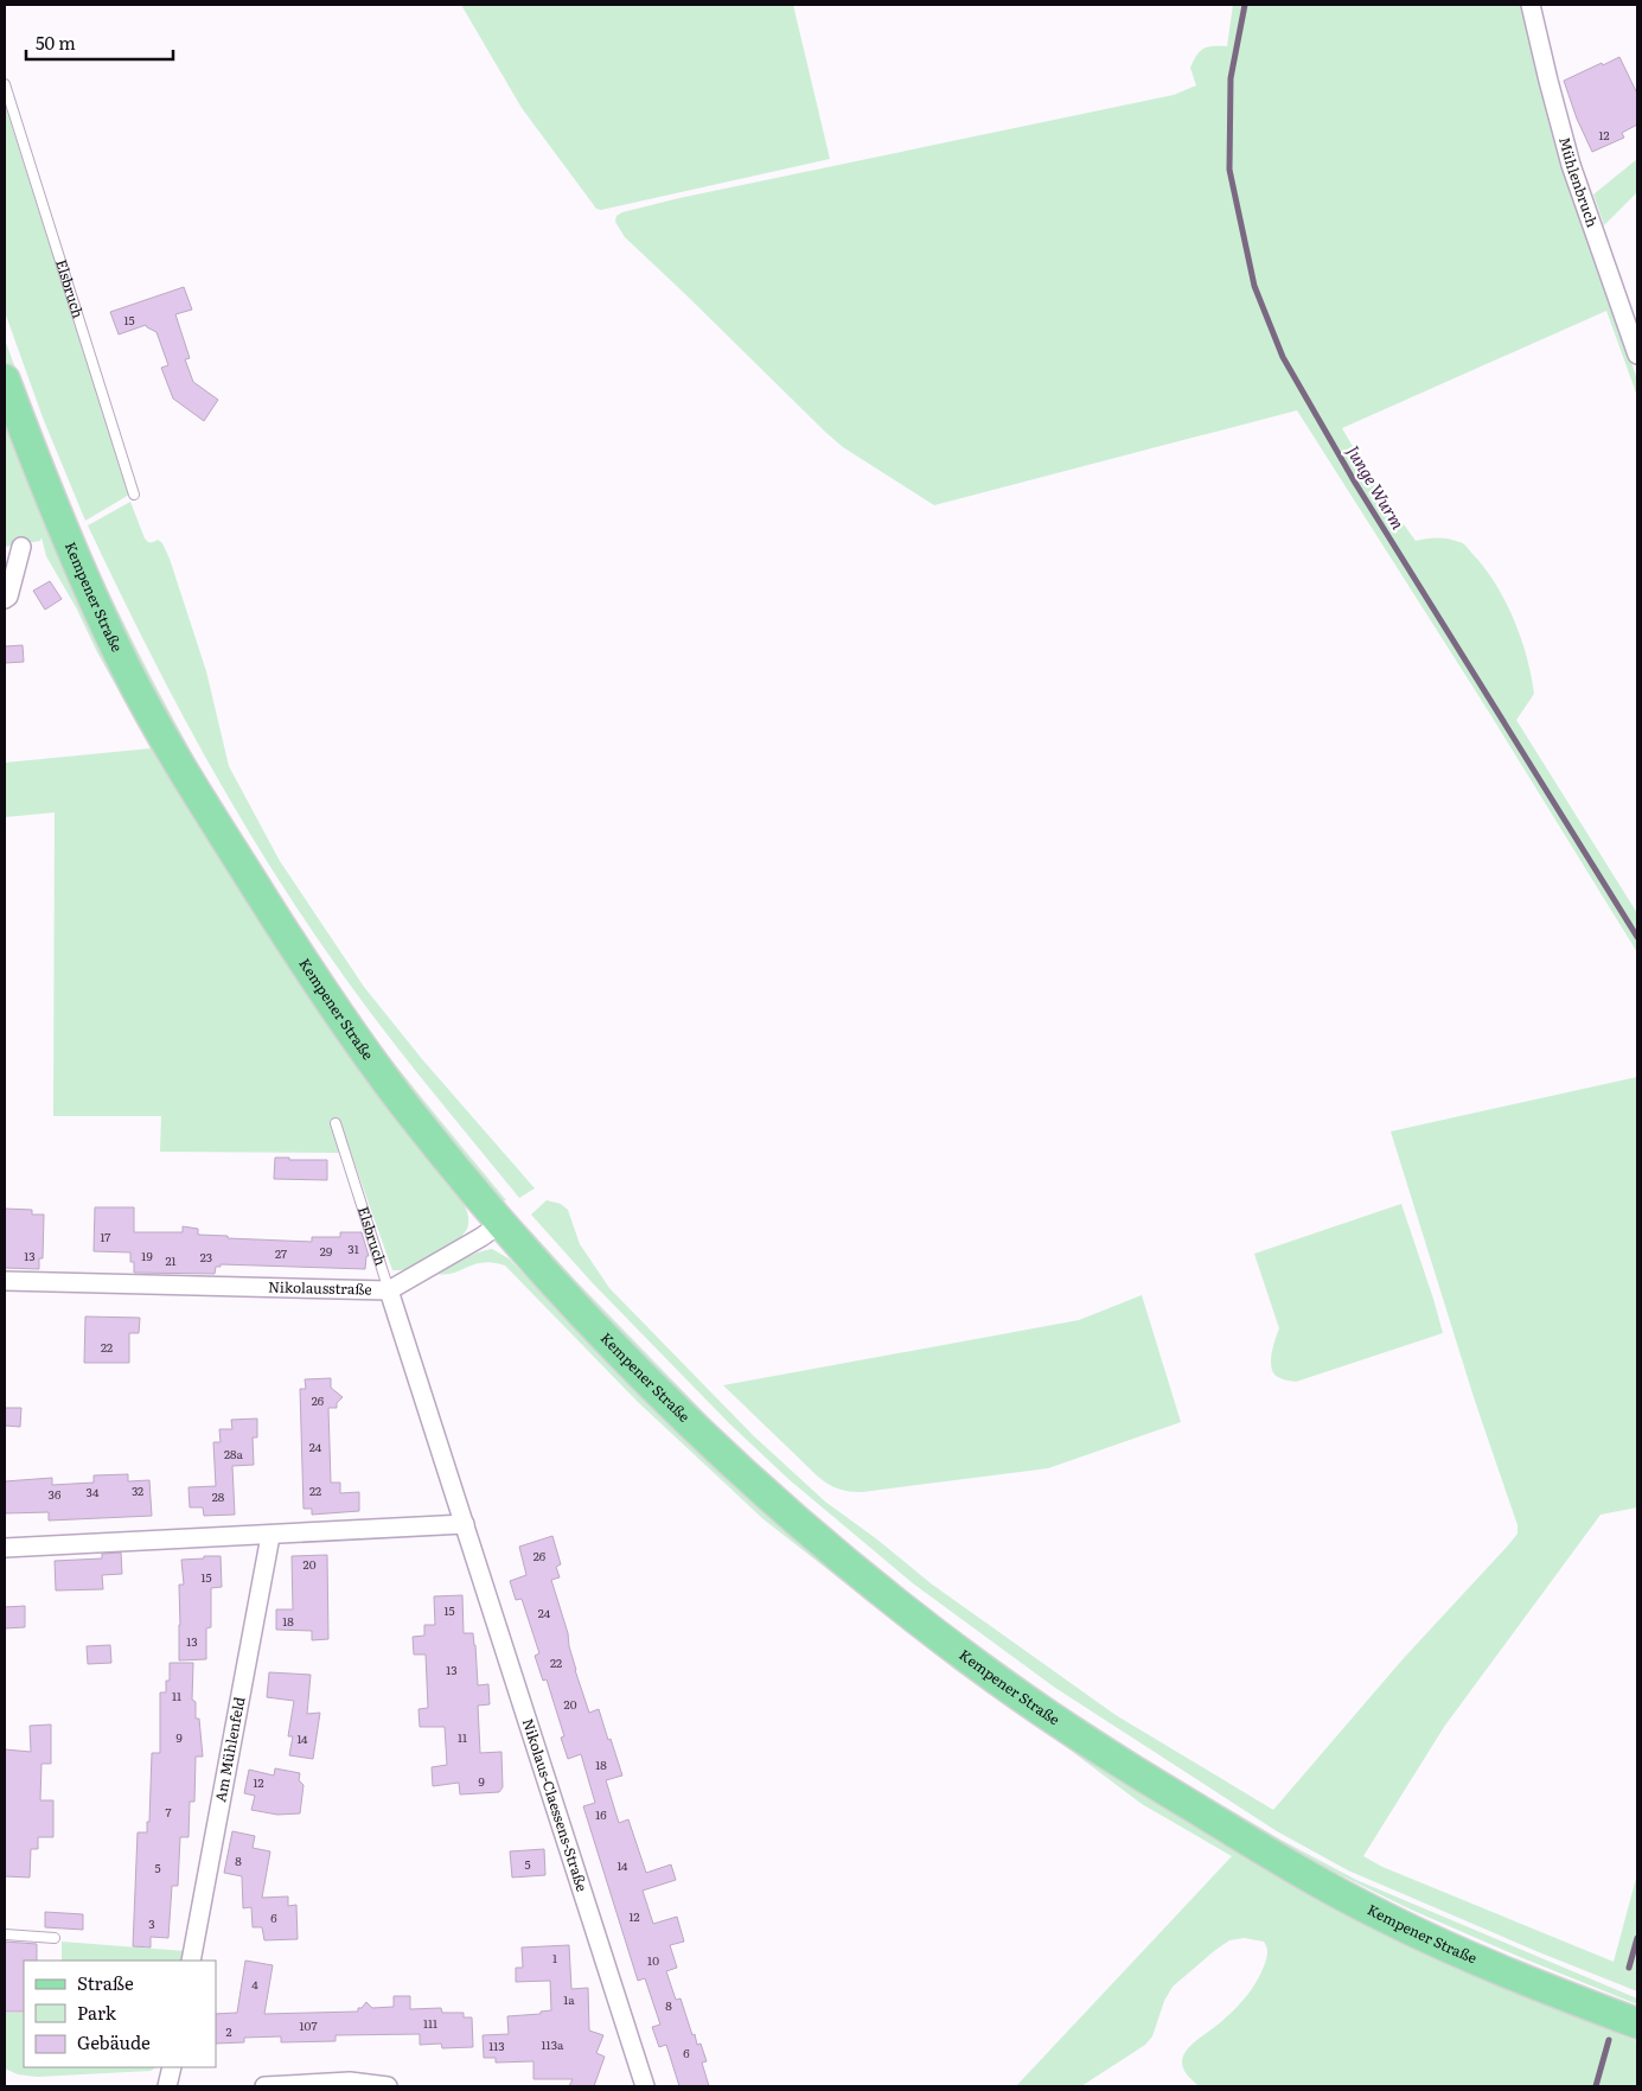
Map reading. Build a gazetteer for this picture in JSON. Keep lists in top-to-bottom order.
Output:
{
  "streets": {
    "main road": ["Kempener Straße"],
    "street": [
      "Mühlenbruch",
      "Nikolausstraße",
      "Am Mühlenfeld",
      "Nikolaus-Claessens-Straße"
    ],
    "lane": ["Elsbruch"]
  },
  "crossings": [
    ["Elsbruch", "Nikolausstraße"],
    ["Nikolausstraße", "Nikolaus-Claessens-Straße"]
  ],
  "water": ["Junge Wurm"],
  "house_numbers": [
    "12",
    "15",
    "17",
    "31",
    "29",
    "27",
    "13",
    "19",
    "23",
    "21",
    "22",
    "26",
    "24",
    "28a",
    "32",
    "22",
    "34",
    "36",
    "28",
    "26",
    "20",
    "15",
    "15",
    "24",
    "18",
    "13",
    "22",
    "13",
    "11",
    "20",
    "9",
    "11",
    "14",
    "18",
    "9",
    "12",
    "7",
    "16",
    "8",
    "5",
    "14",
    "5",
    "12",
    "6",
    "3",
    "1",
    "10",
    "4",
    "1a",
    "8",
    "111",
    "107",
    "2",
    "113a",
    "113",
    "6"
  ],
  "legend": ["Straße", "Park", "Gebäude"],
  "scale_bar": "50 m"
}
